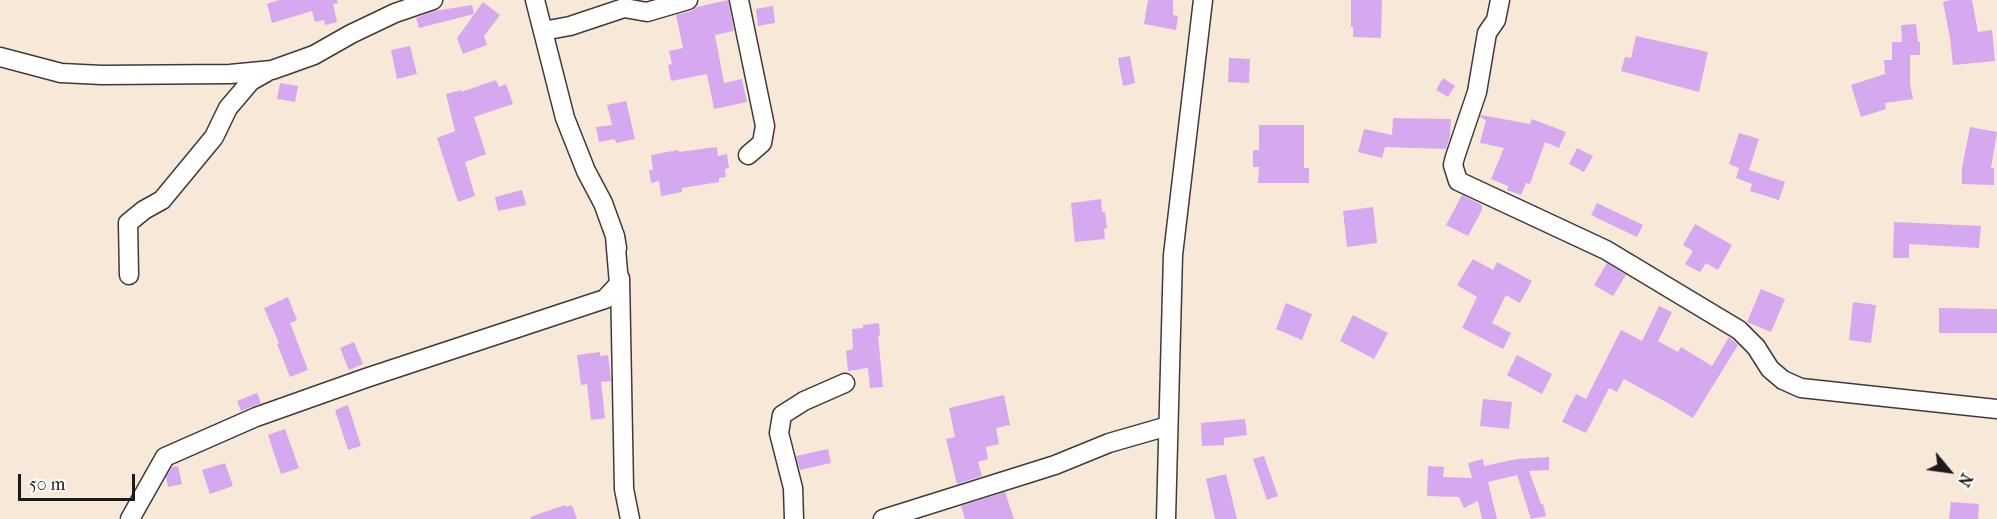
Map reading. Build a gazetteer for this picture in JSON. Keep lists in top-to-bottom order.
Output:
{
  "scale_bar": "50 m",
  "north": "bottom right"
}
